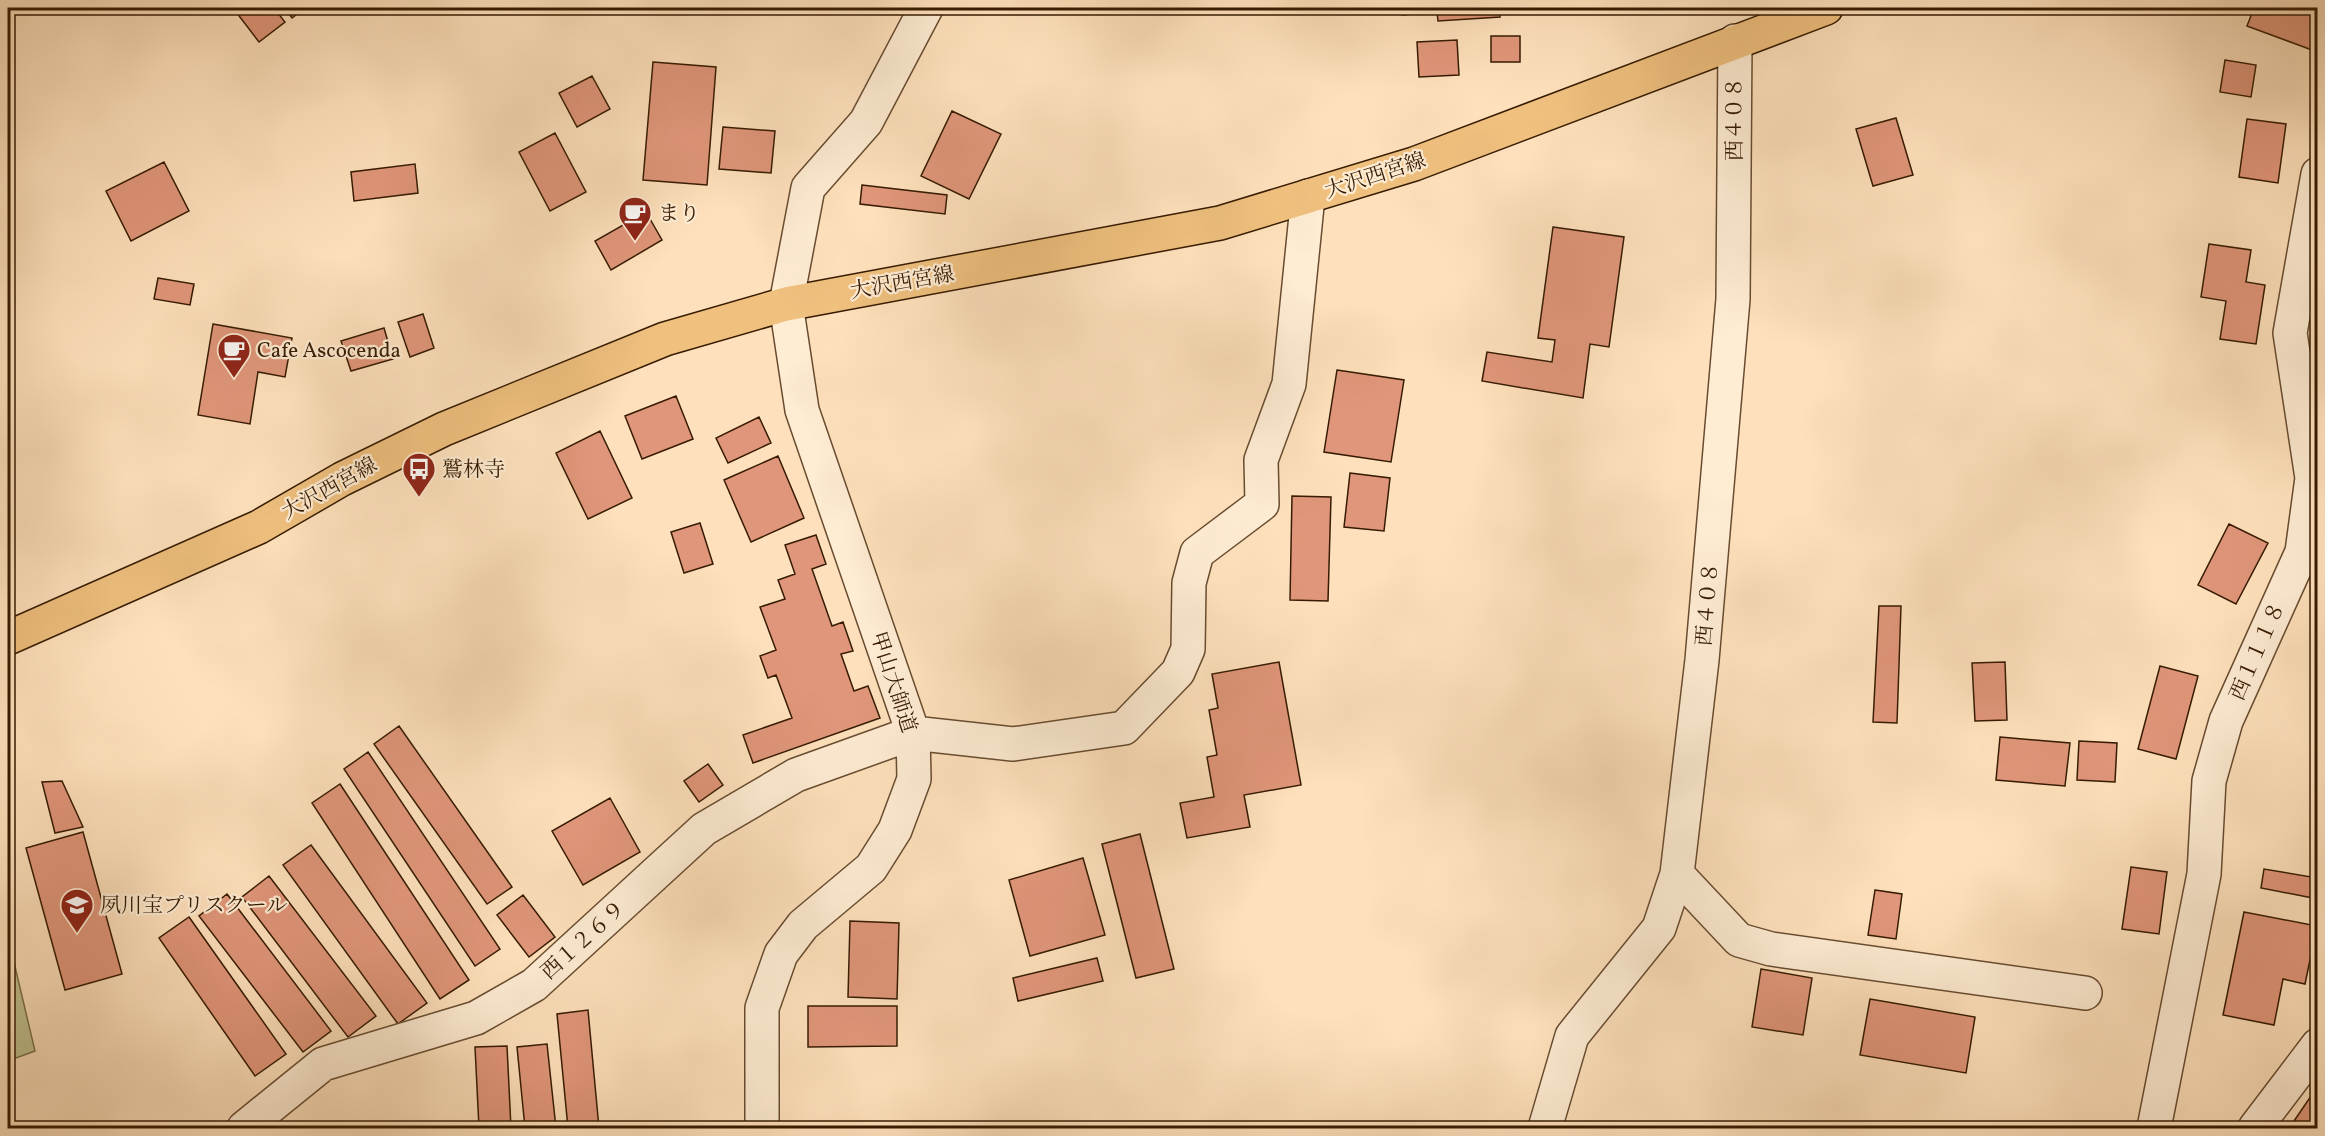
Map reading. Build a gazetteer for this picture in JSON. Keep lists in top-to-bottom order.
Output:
{
  "streets": {
    "main road": ["大沢西宮線"],
    "street": [
      "西４０８",
      "西１１１８",
      "甲山大師道",
      "西１２６９"
    ]
  },
  "crossings": [
    ["西４０８", "大沢西宮線"],
    ["大沢西宮線", "甲山大師道"],
    ["甲山大師道", "西１２６９"]
  ],
  "places": {
    "cafe": ["まり", "Cafe Ascocenda"],
    "bus stop": ["鷲林寺"],
    "school or university": ["夙川宝プリスクール"]
  }
}
